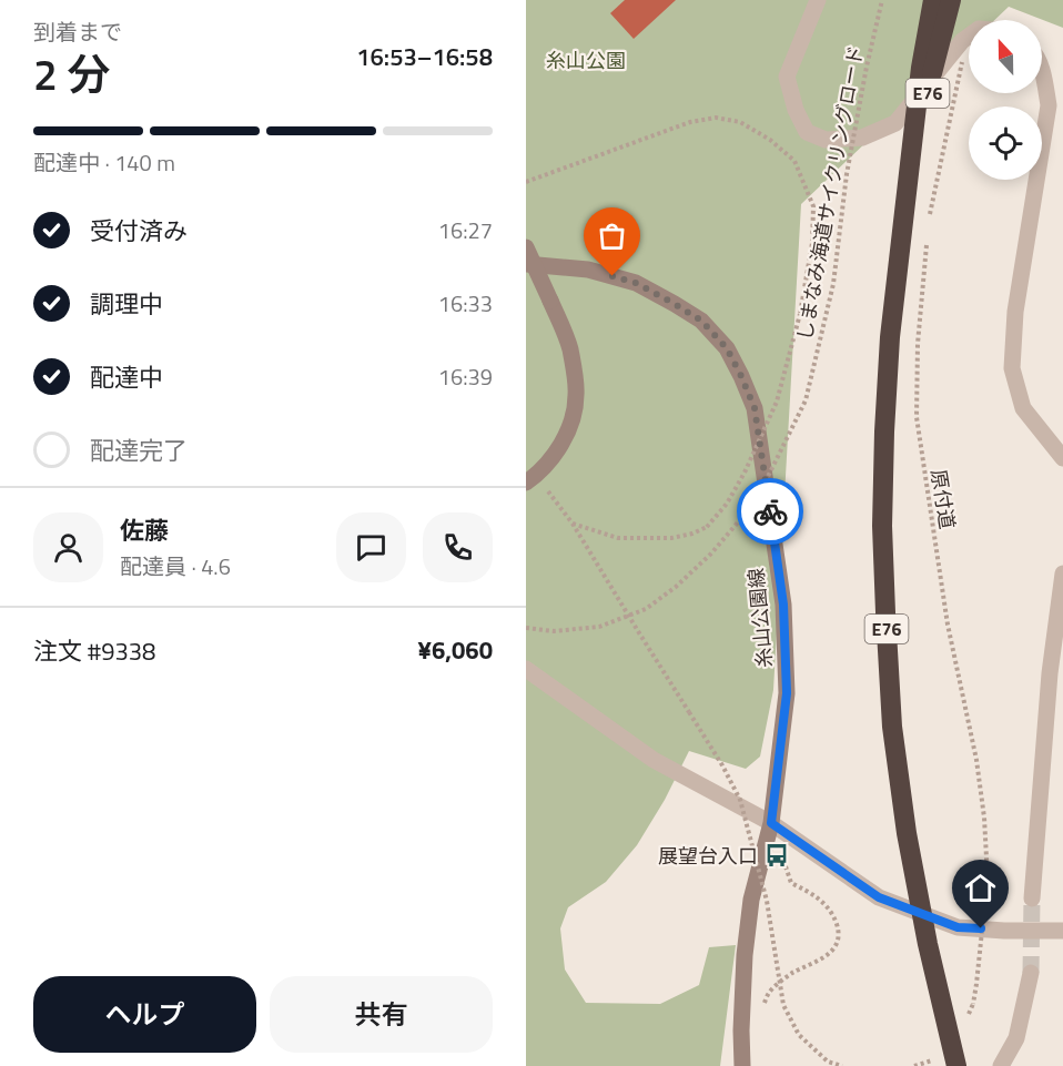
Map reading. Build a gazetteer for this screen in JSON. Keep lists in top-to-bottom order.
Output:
{
  "streets": {
    "highway": ["E76"],
    "main road": ["糸山公園線"],
    "path": ["しまなみ海道サイクリングロード", "原付道"]
  },
  "parks": ["糸山公園"],
  "places": {
    "bus stop": ["展望台入口"]
  },
  "north": "top",
  "page": {
    "heading": ["2 分", "到着まで", "16:53–16:58"],
    "panel": [
      "佐藤",
      "配達員 · 4.6",
      "注文 #9338",
      "¥6,060"
    ],
    "bar": "配達中 · 140 m",
    "list": [
      ["受付済み", "16:27"],
      ["調理中", "16:33"],
      ["配達中", "16:39"],
      "配達完了"
    ],
    "buttons": ["ヘルプ", "共有"]
  }
}
